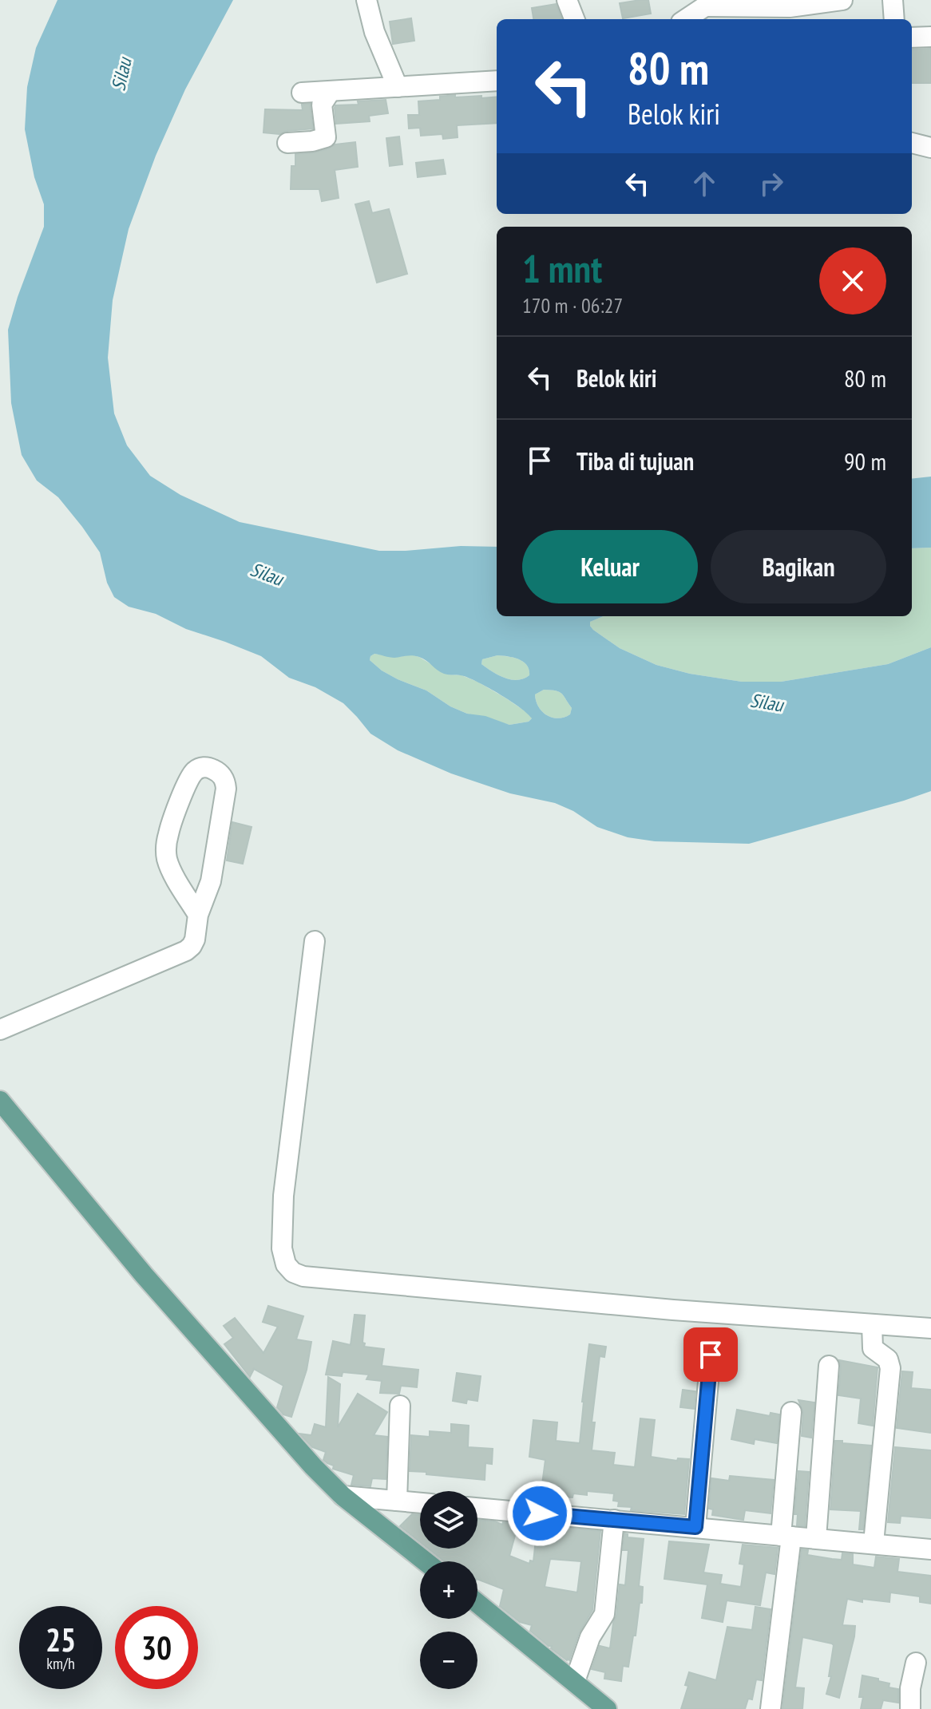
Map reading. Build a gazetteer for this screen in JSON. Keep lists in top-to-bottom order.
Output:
{
  "water": ["Silau"],
  "page": {
    "turn": ["80 m", "Belok kiri"],
    "heading": ["1 mnt", "170 m · 06:27"],
    "list": [
      {
        "name": "Belok kiri",
        "value": "80 m"
      },
      {
        "name": "Tiba di tujuan",
        "value": "90 m"
      }
    ],
    "buttons": ["Keluar", "Bagikan"],
    "map_buttons": ["+", "−"],
    "speed": "25 km/h",
    "limit": "30"
  }
}
